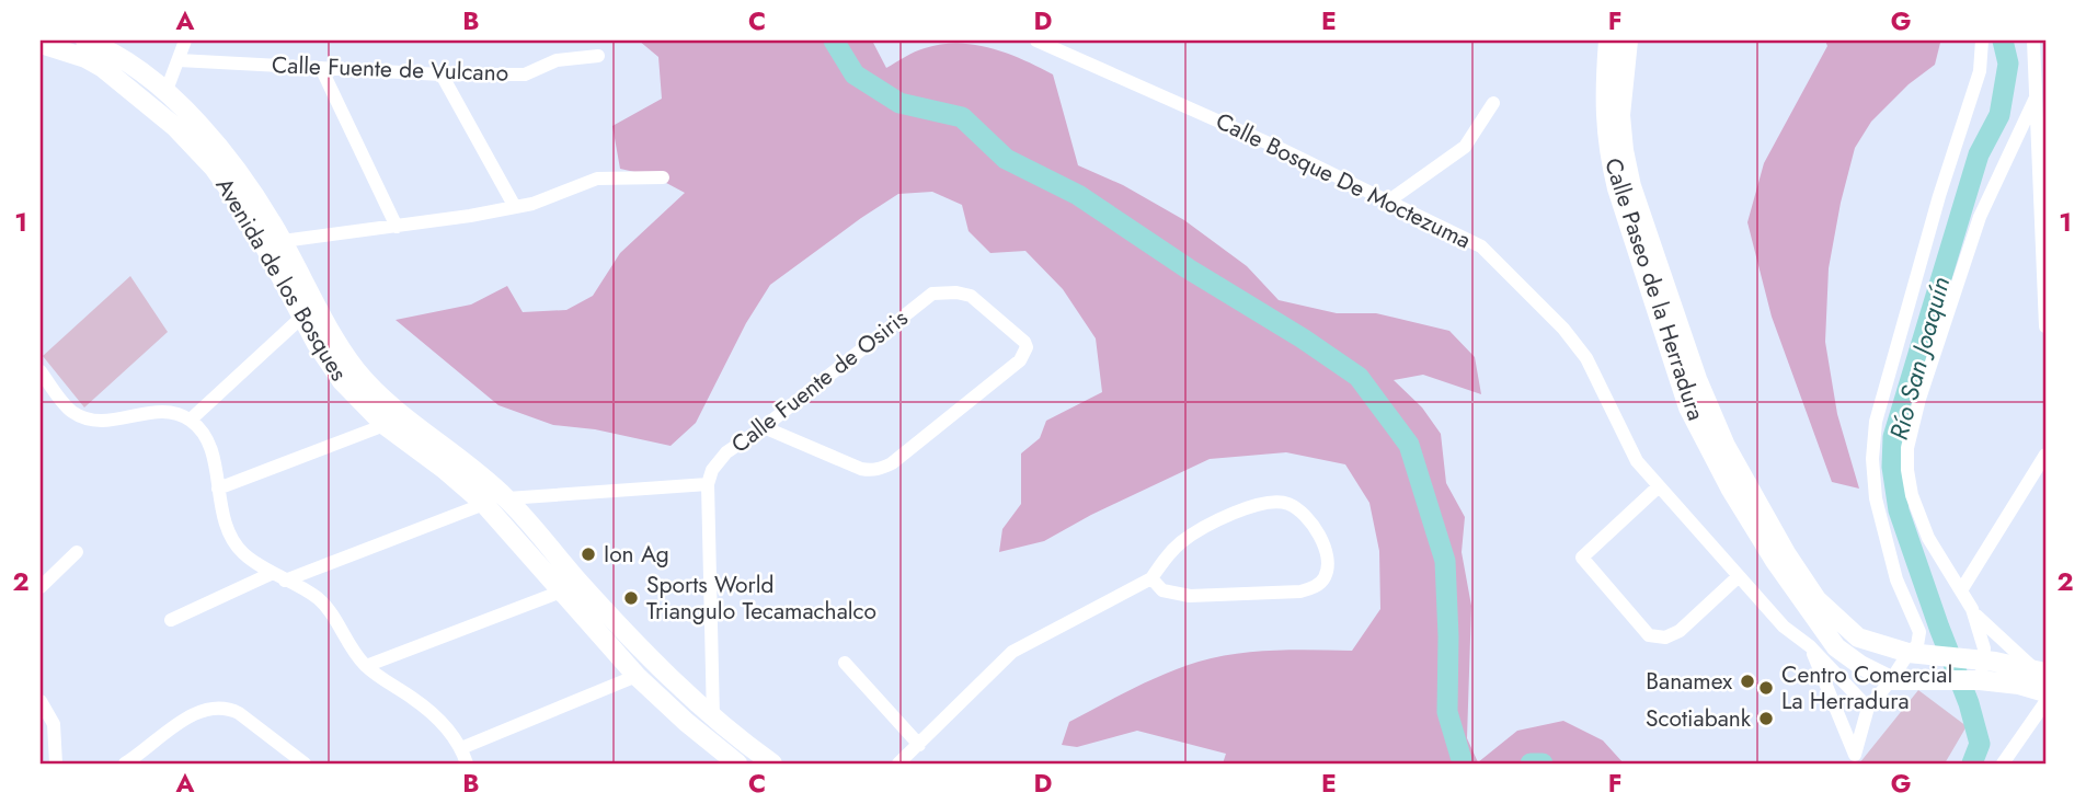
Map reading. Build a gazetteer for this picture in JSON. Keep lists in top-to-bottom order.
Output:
{
  "streets": {
    "main road": ["Avenida de los Bosques", "Calle Paseo de la Herradura"],
    "street": ["Calle Fuente de Vulcano", "Calle Bosque De Moctezuma", "Calle Fuente de Osiris"]
  },
  "water": ["Río San Joaquín"],
  "places": [
    "Ion Ag",
    "Sports World Triangulo Tecamachalco",
    "Banamex",
    "Centro Comercial La Herradura",
    "Scotiabank"
  ],
  "grid": {
    "columns": [
      "A",
      "B",
      "C",
      "D",
      "E",
      "F",
      "G"
    ],
    "rows": ["1", "2"]
  }
}
